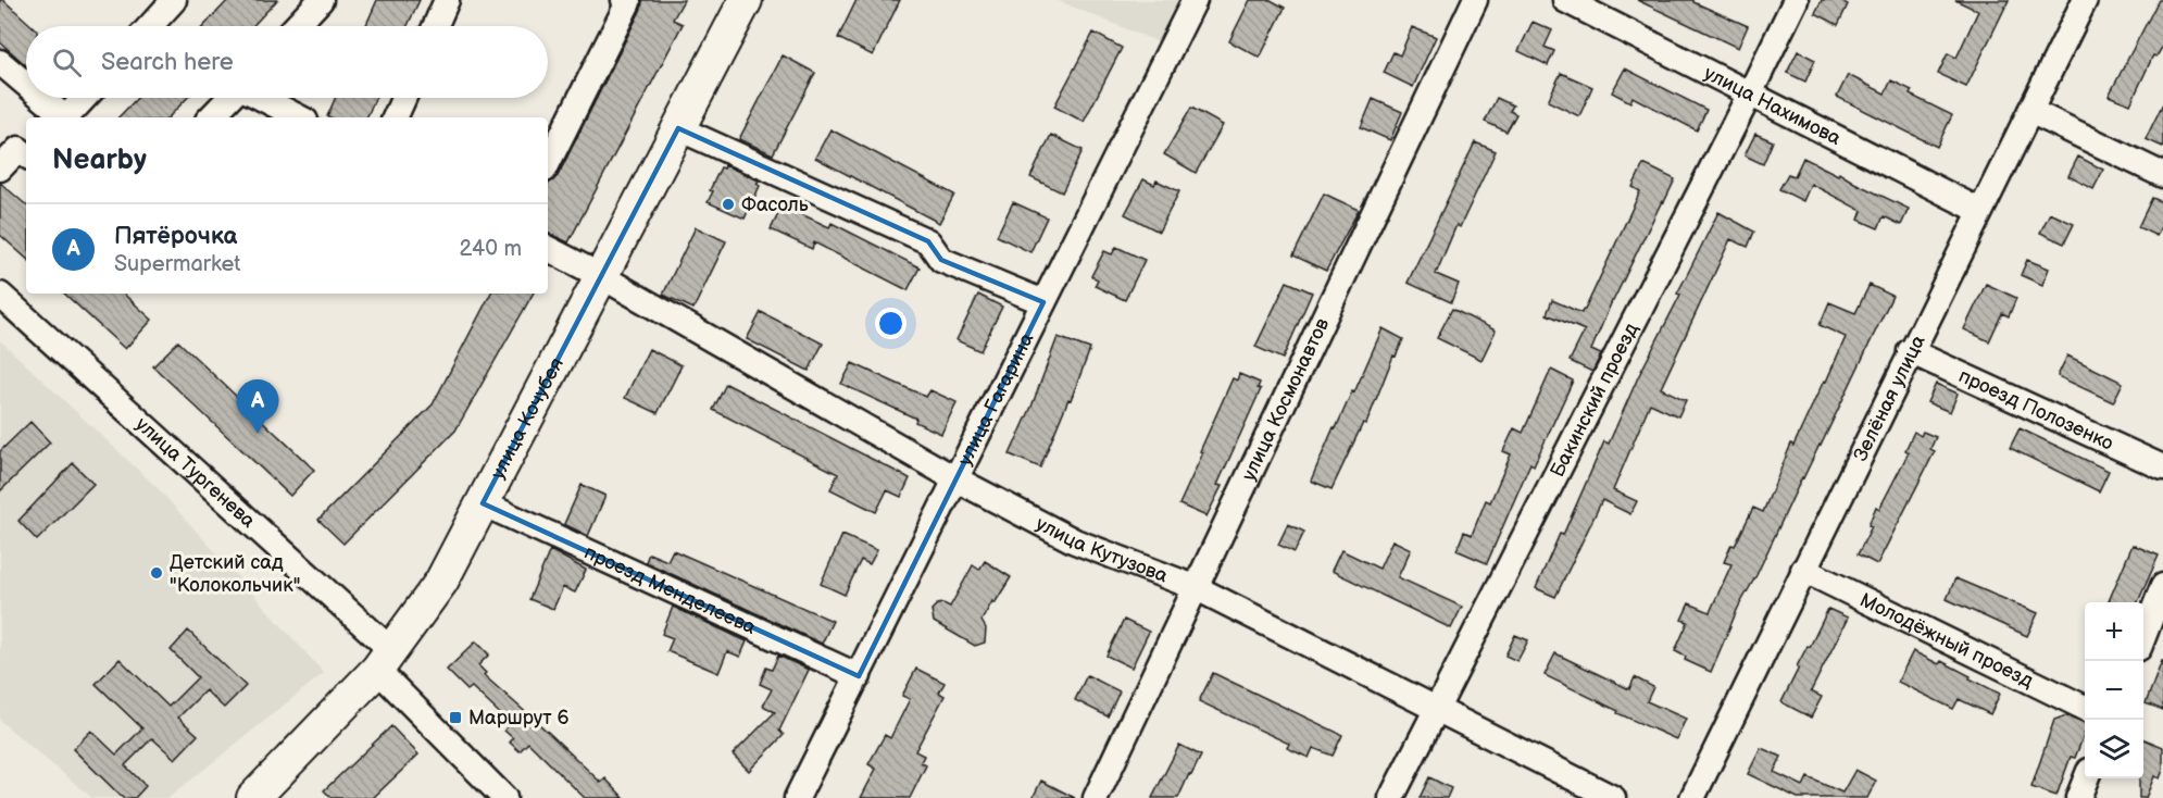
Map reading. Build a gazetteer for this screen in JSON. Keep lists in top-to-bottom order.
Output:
{
  "streets": {
    "main road": ["улица Кочубея"],
    "street": [
      "улица Нахимова",
      "улица Гагарина",
      "улица Космонавтов",
      "Бакинский проезд",
      "Зелёная улица",
      "проезд Полозенко",
      "улица Тургенева",
      "улица Кутузова",
      "проезд Менделеева",
      "Молодёжный проезд"
    ]
  },
  "crossings": [
    ["улица Нахимова", "Бакинский проезд"],
    ["улица Нахимова", "Зелёная улица"],
    ["улица Гагарина", "улица Кутузова"],
    ["улица Гагарина", "проезд Менделеева"],
    ["улица Космонавтов", "улица Кутузова"],
    ["Бакинский проезд", "улица Кутузова"],
    ["Зелёная улица", "проезд Полозенко"],
    ["Зелёная улица", "Молодёжный проезд"],
    ["улица Кочубея", "улица Тургенева"],
    ["улица Кочубея", "улица Кутузова"],
    ["улица Кочубея", "проезд Менделеева"]
  ],
  "places": {
    "other": ["Фасоль", "Детский сад \"Колокольчик\""],
    "transit": ["Маршрут 6"]
  },
  "page": {
    "search": "Search here",
    "heading": "Nearby",
    "list": [
      {
        "mark": "A",
        "name": "Пятёрочка",
        "note": "Supermarket",
        "value": "240 m"
      }
    ],
    "pins": "A",
    "map_buttons": ["+", "−"]
  }
}
